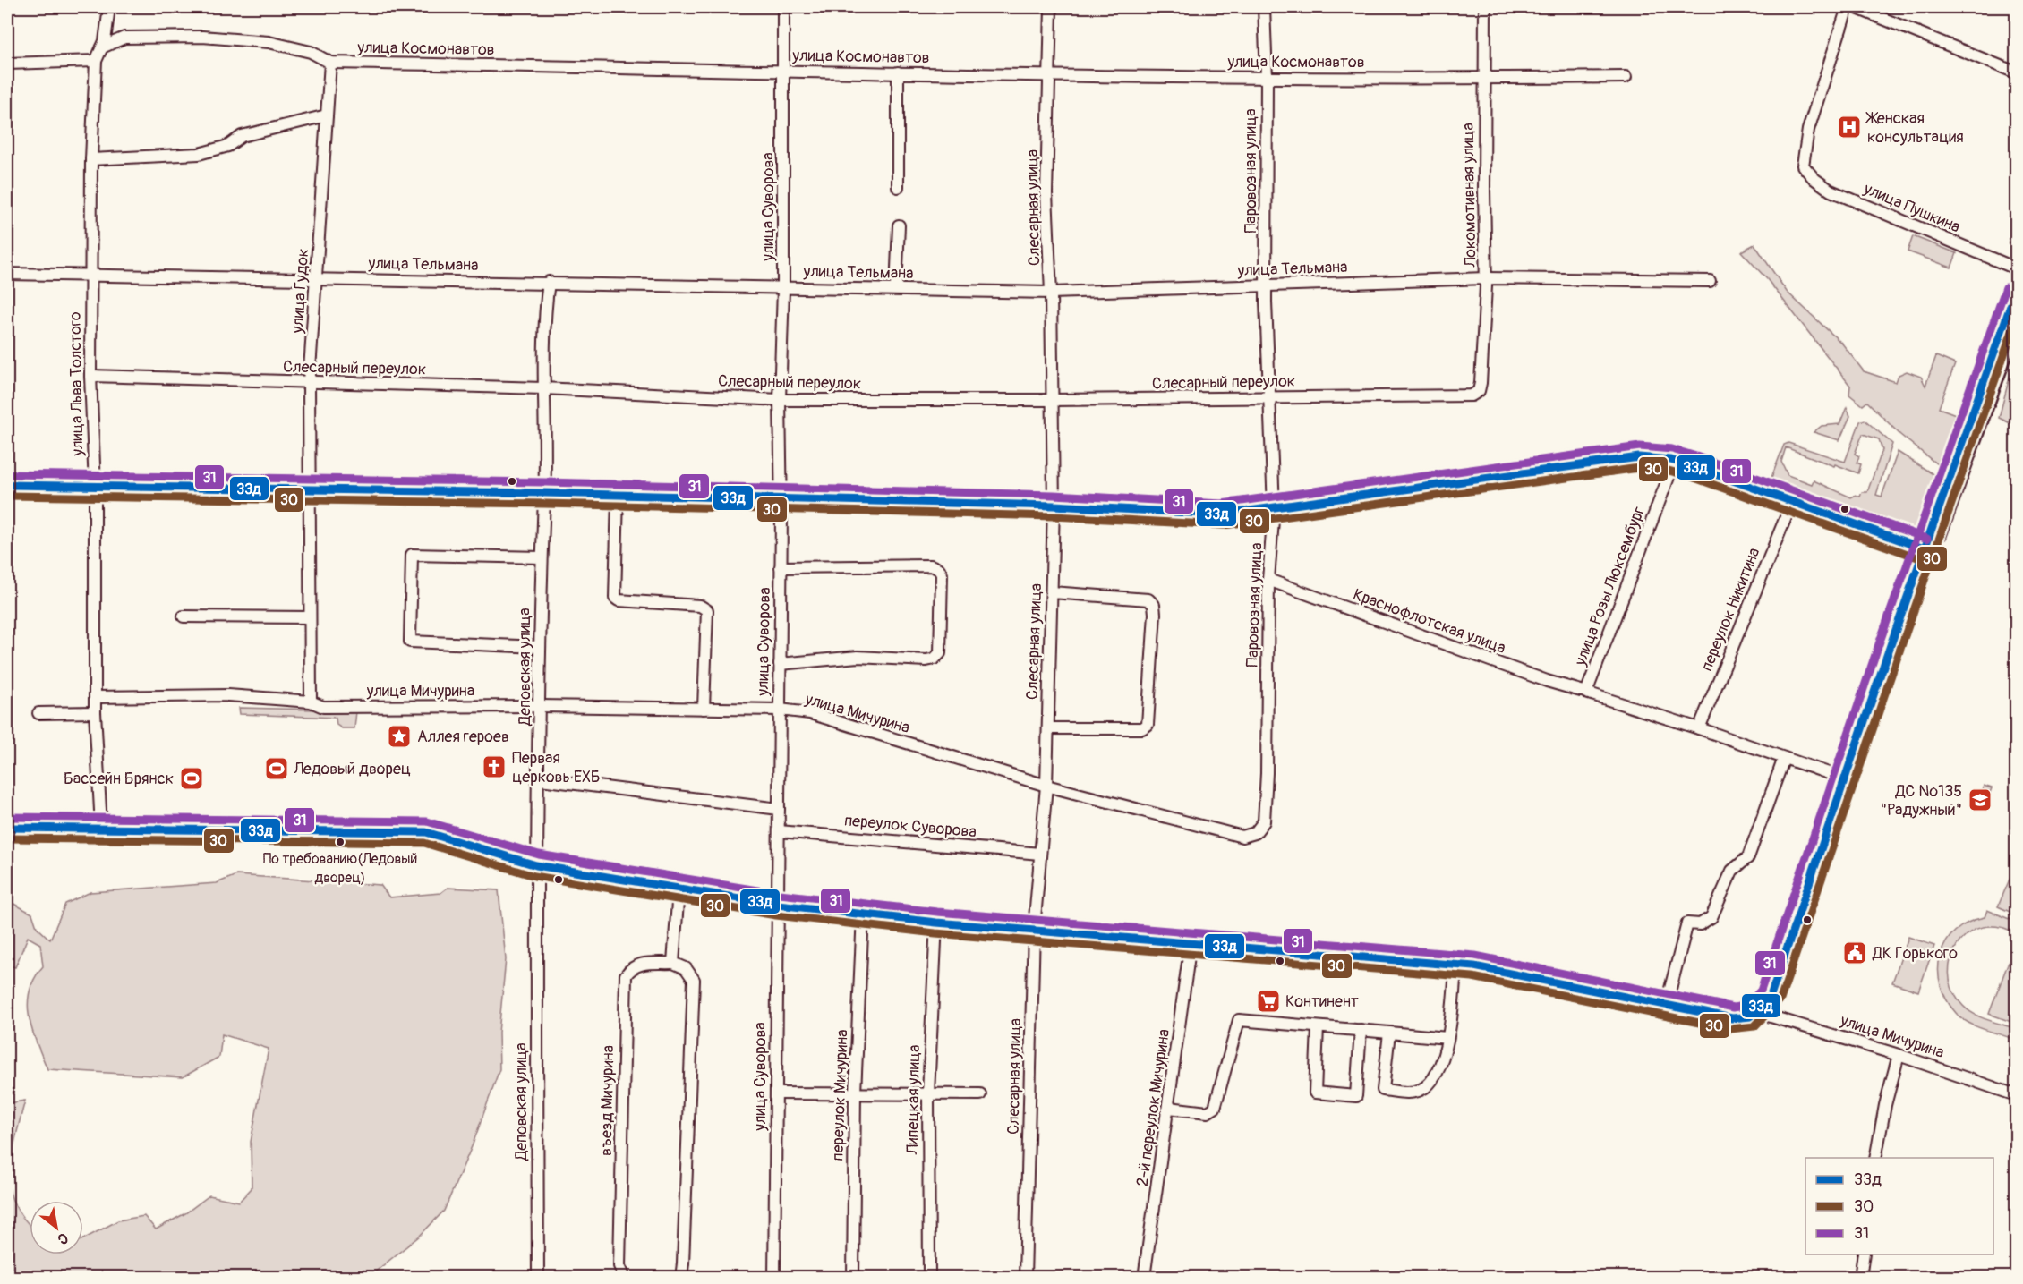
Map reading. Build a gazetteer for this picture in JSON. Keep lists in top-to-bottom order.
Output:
{
  "streets": {
    "street": [
      "улица Космонавтов",
      "Паровозная улица",
      "Локомотивная улица",
      "улица Суворова",
      "Слесарная улица",
      "улица Пушкина",
      "улица Тельмана",
      "улица Гудок",
      "Слесарный переулок",
      "улица Льва Толстого",
      "улица Розы Люксембург",
      "переулок Никитина",
      "Краснофлотская улица",
      "Деповская улица",
      "улица Мичурина",
      "переулок Суворова",
      "переулок Мичурина",
      "Липецкая улица",
      "въезд Мичурина",
      "2-й переулок Мичурина"
    ]
  },
  "crossings": [
    ["улица Космонавтов", "Паровозная улица"],
    ["улица Космонавтов", "Локомотивная улица"],
    ["улица Космонавтов", "улица Суворова"],
    ["улица Космонавтов", "Слесарная улица"],
    ["улица Космонавтов", "улица Гудок"],
    ["улица Космонавтов", "улица Льва Толстого"],
    ["Паровозная улица", "улица Тельмана"],
    ["Паровозная улица", "Слесарный переулок"],
    ["Паровозная улица", "Краснофлотская улица"],
    ["Паровозная улица", "улица Мичурина"],
    ["Локомотивная улица", "улица Тельмана"],
    ["Локомотивная улица", "Слесарный переулок"],
    ["улица Суворова", "улица Тельмана"],
    ["улица Суворова", "Слесарный переулок"],
    ["улица Суворова", "улица Мичурина"],
    ["улица Суворова", "переулок Суворова"],
    ["Слесарная улица", "улица Тельмана"],
    ["Слесарная улица", "Слесарный переулок"],
    ["Слесарная улица", "улица Мичурина"],
    ["Слесарная улица", "переулок Суворова"],
    ["улица Тельмана", "улица Гудок"],
    ["улица Тельмана", "улица Льва Толстого"],
    ["улица Тельмана", "Деповская улица"],
    ["улица Гудок", "Слесарный переулок"],
    ["улица Гудок", "улица Мичурина"],
    ["Слесарный переулок", "улица Льва Толстого"],
    ["Слесарный переулок", "Деповская улица"],
    ["улица Розы Люксембург", "Краснофлотская улица"],
    ["переулок Никитина", "Краснофлотская улица"],
    ["Деповская улица", "улица Мичурина"]
  ],
  "places": {
    "hospital": ["Женская консультация"],
    "place": ["Аллея героев"],
    "church": ["Первая церковь ЕХБ"],
    "sports": ["Ледовый дворец", "Бассейн Брянск"],
    "school or university": ["ДС №135 \"Радужный\""],
    "other": ["По требованию(Ледовый дворец)"],
    "public building": ["ДК Горького"],
    "supermarket": ["Континент"]
  },
  "lines": ["transit line 31", "transit line 33д", "transit line 30"],
  "legend": ["33д", "30", "31"],
  "north": "bottom right"
}
